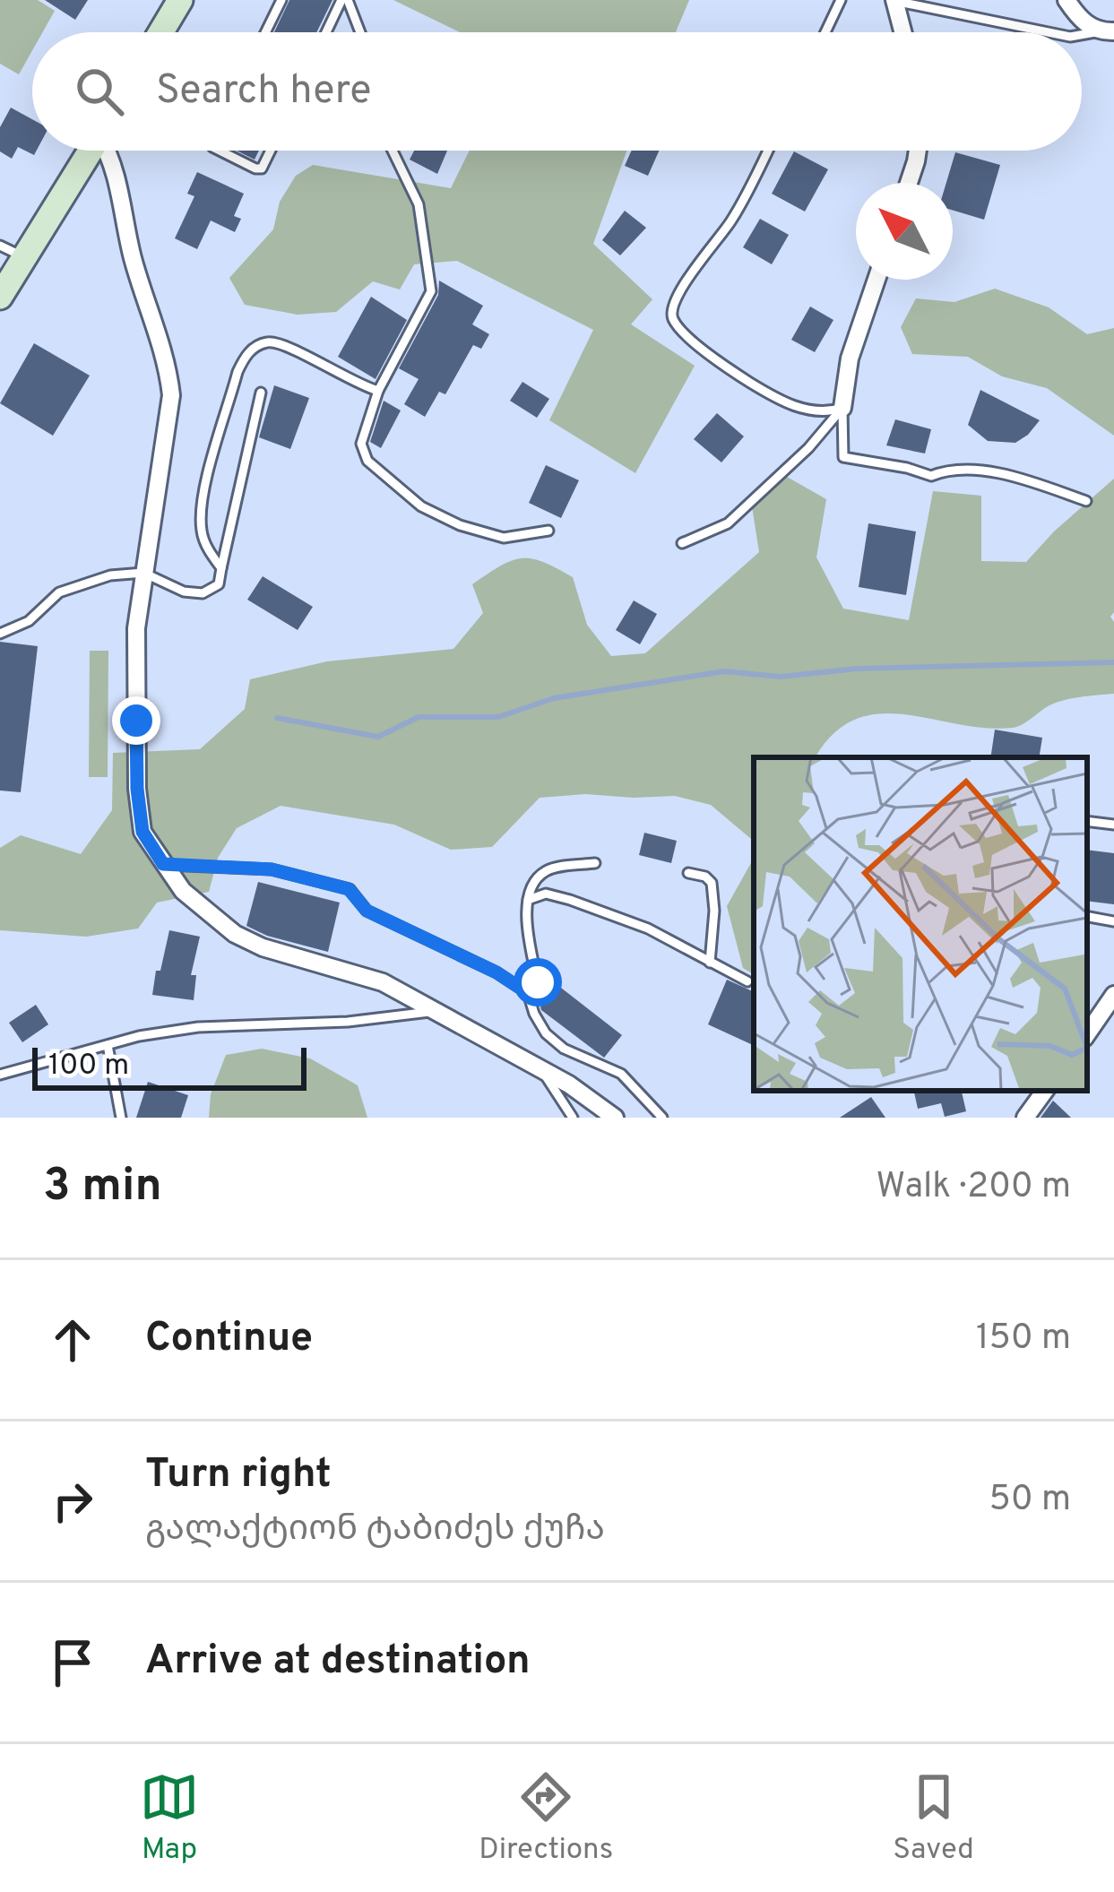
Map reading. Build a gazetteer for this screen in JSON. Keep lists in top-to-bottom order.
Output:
{
  "scale_bar": "100 m",
  "north": "top left",
  "page": {
    "search": "Search here",
    "scale": "100 m",
    "heading": ["3 min", "Walk · 200 m"],
    "list": [
      ["Continue", "150 m"],
      ["Turn right", "გალაქტიონ ტაბიძეს ქუჩა", "50 m"],
      "Arrive at destination"
    ],
    "nav": ["Map", "Directions", "Saved"]
  }
}
